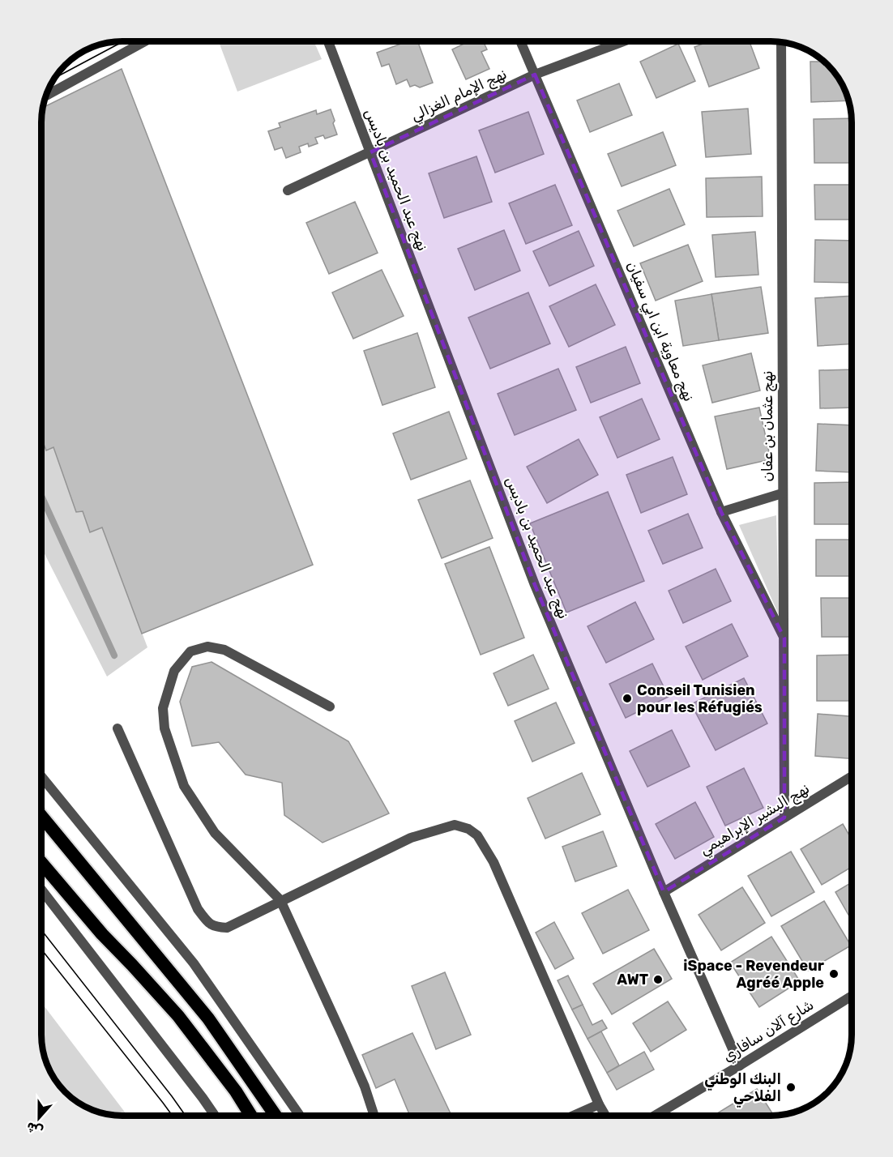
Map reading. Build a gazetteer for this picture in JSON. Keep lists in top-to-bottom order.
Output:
{
  "streets": {
    "street": [
      "نهج الإمام الغزالي",
      "نهج عبد الحميد بن باديس",
      "نهج معاوية ابن ابي سفيان",
      "نهج عثمان بن عفان",
      "نهج البشير الإبراهيمي",
      "شارع آلان سافاري"
    ]
  },
  "crossings": [
    ["نهج الإمام الغزالي", "نهج عبد الحميد بن باديس"],
    ["نهج الإمام الغزالي", "نهج معاوية ابن ابي سفيان"],
    ["نهج عبد الحميد بن باديس", "نهج البشير الإبراهيمي"],
    ["نهج عبد الحميد بن باديس", "شارع آلان سافاري"],
    ["نهج معاوية ابن ابي سفيان", "نهج عثمان بن عفان"],
    ["نهج عثمان بن عفان", "نهج البشير الإبراهيمي"]
  ],
  "places": [
    "Conseil Tunisien pour les Réfugiés",
    "iSpace - Revendeur Agréé Apple",
    "AWT",
    "البنك الوطني الفلاحي"
  ],
  "north": "bottom"
}
